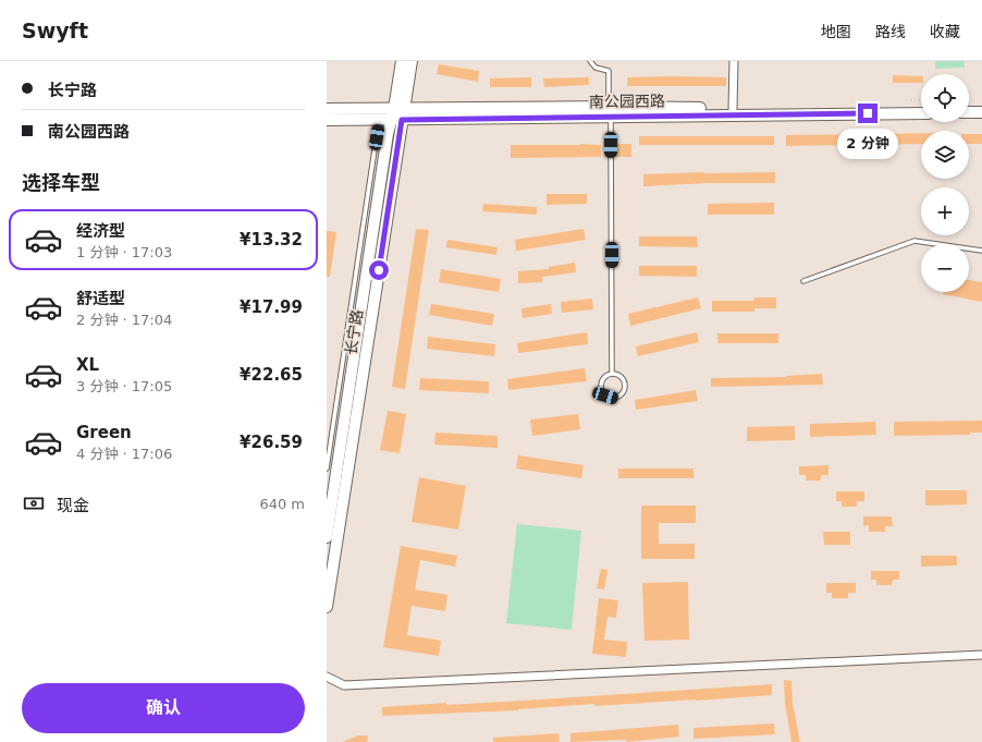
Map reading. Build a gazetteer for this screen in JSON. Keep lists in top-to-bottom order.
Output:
{
  "streets": {
    "main road": ["南公园西路", "长宁路"]
  },
  "crossings": [
    ["南公园西路", "长宁路"]
  ],
  "page": {
    "header": "Swyft",
    "nav": ["地图", "路线", "收藏"],
    "banner": ["长宁路", "南公园西路"],
    "map_buttons": ["+", "−"],
    "bubble": "2 分钟",
    "heading": "选择车型",
    "list": [
      {
        "name": "经济型",
        "note": "1 分钟 · 17:03",
        "value": "¥13.32"
      },
      {
        "name": "舒适型",
        "note": "2 分钟 · 17:04",
        "value": "¥17.99"
      },
      {
        "name": "XL",
        "note": "3 分钟 · 17:05",
        "value": "¥22.65"
      },
      {
        "name": "Green",
        "note": "4 分钟 · 17:06",
        "value": "¥26.59"
      }
    ],
    "pay": ["现金", "640 m"],
    "buttons": "确认"
  }
}
